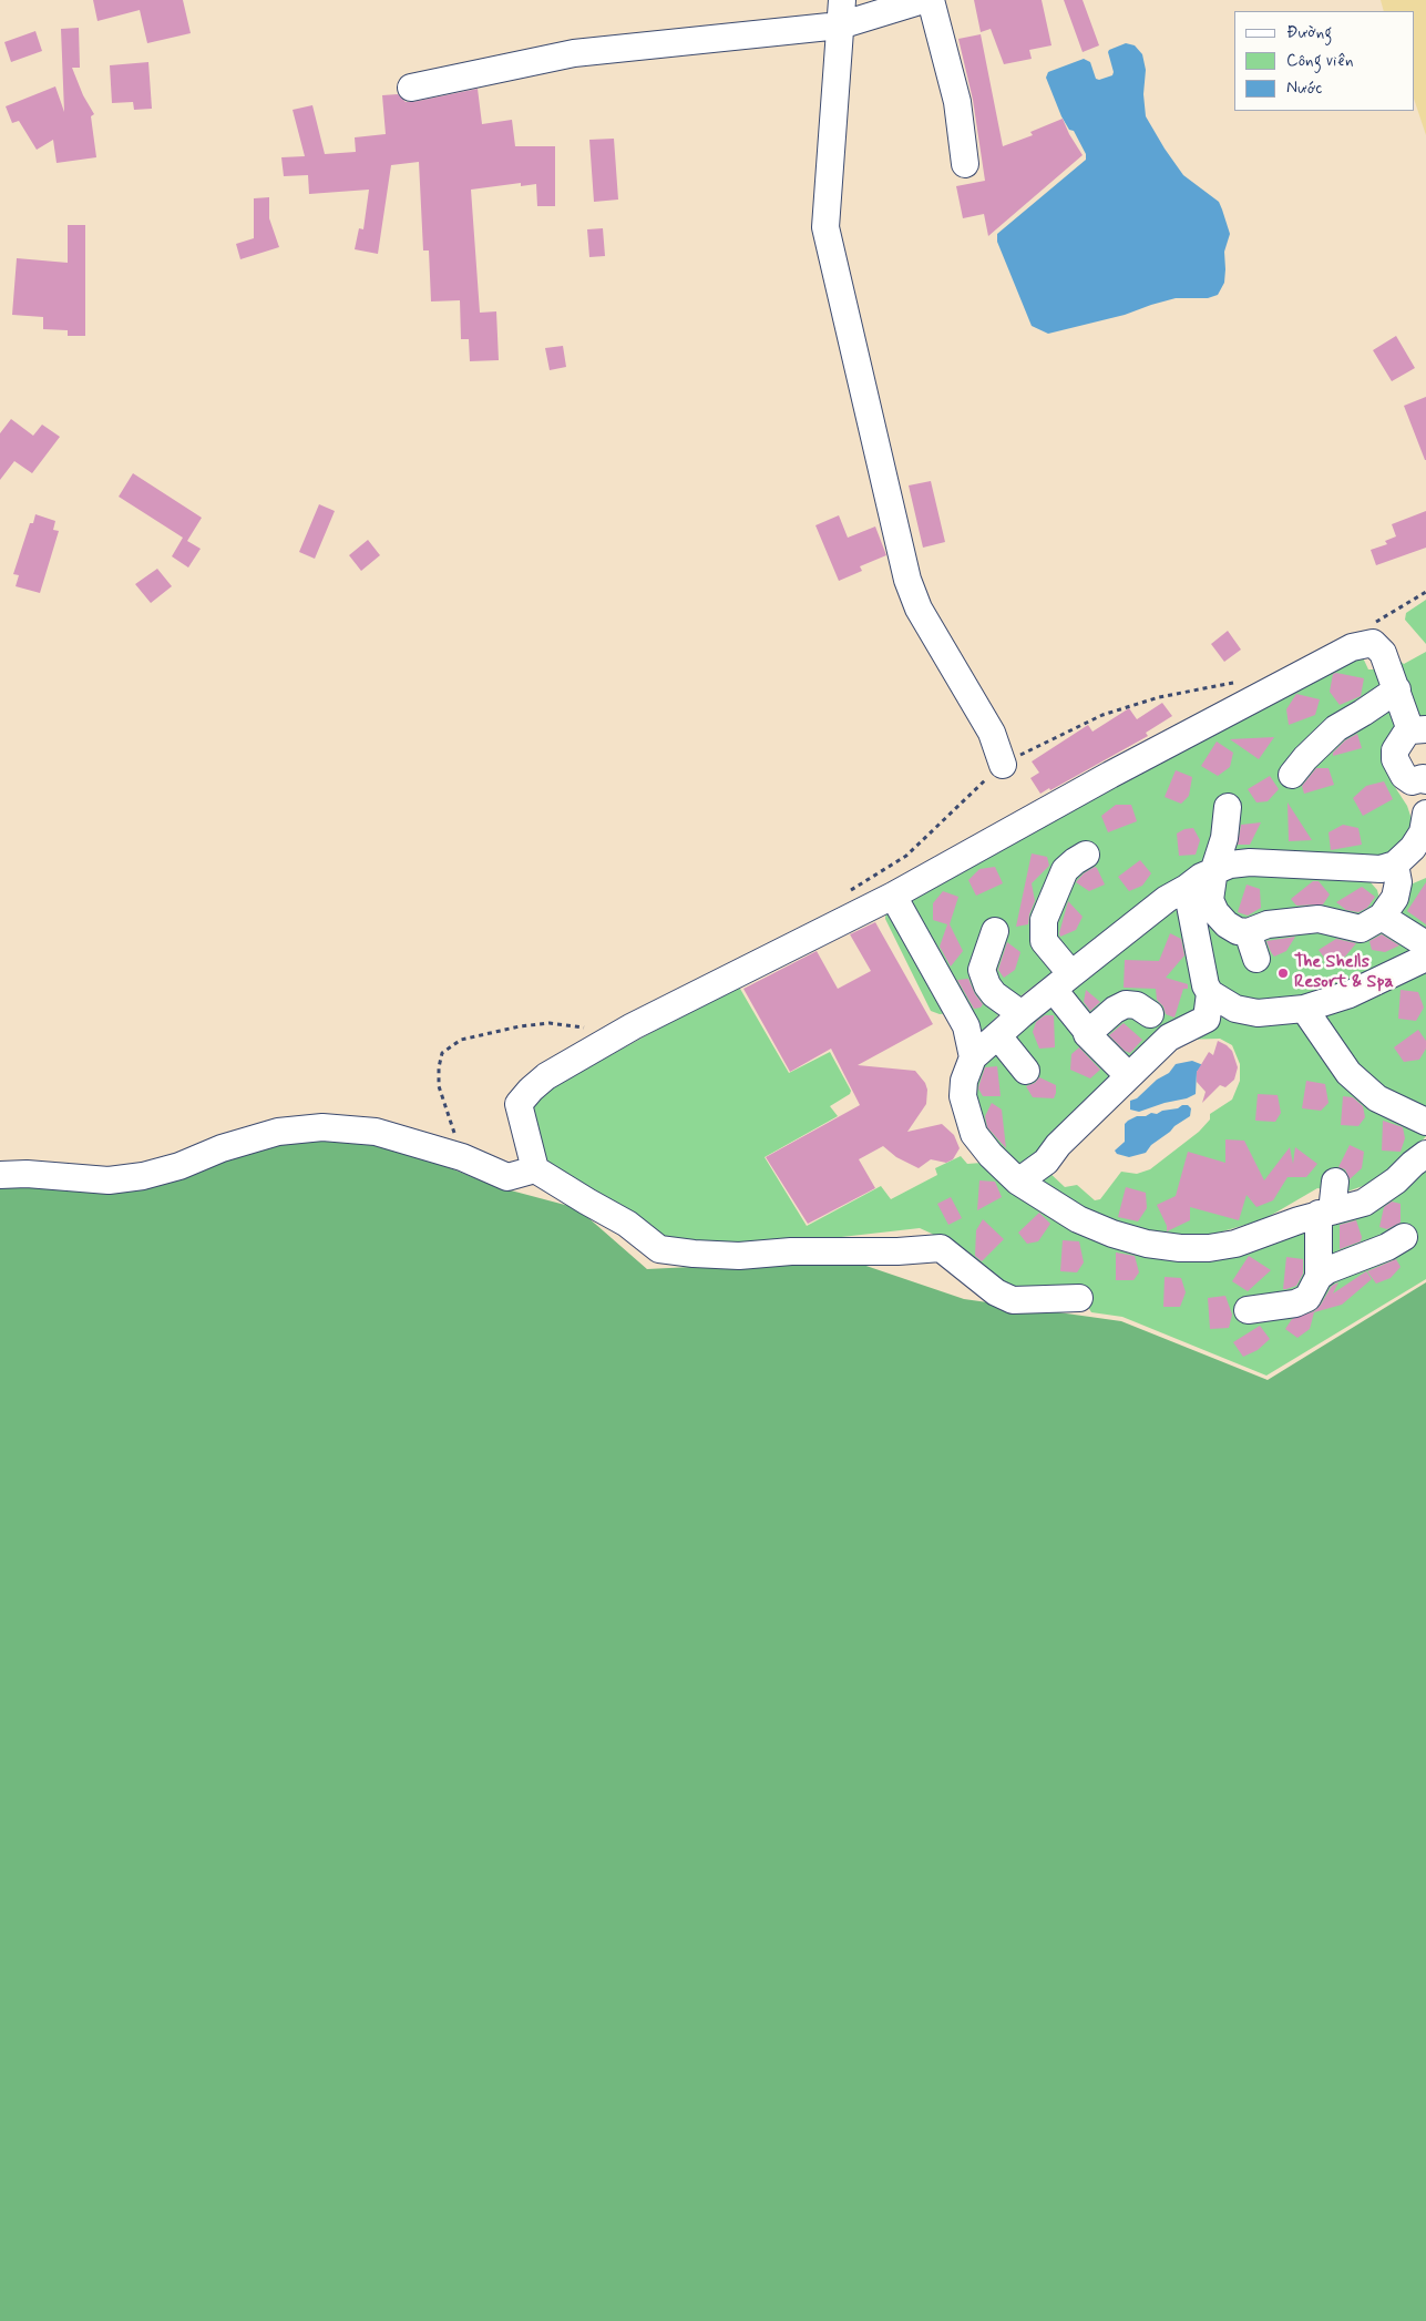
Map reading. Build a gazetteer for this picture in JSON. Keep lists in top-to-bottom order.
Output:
{
  "places": ["The Shells Resort & Spa"],
  "legend": ["Đường", "Công viên", "Nước"]
}
